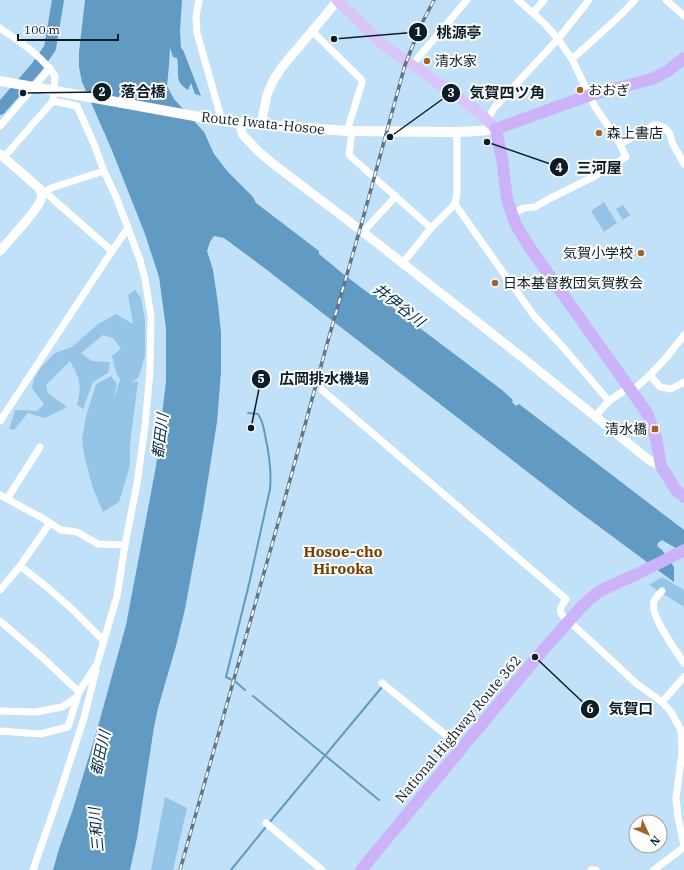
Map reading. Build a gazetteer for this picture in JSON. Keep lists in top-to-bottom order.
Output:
{
  "streets": {
    "highway": ["National Highway Route 362"],
    "main road": ["Route Iwata-Hosoe"]
  },
  "districts": ["Hosoe-cho Hirooka"],
  "water": ["井伊谷川", "都田川", "三和川"],
  "places": {
    "other": [
      "桃源亭",
      "清水家",
      "おおぎ",
      "落合橋",
      "森上書店",
      "気賀四ツ角",
      "三河屋",
      "気賀小学校",
      "日本基督教団気賀教会",
      "広岡排水機場",
      "気賀口"
    ],
    "transit": ["清水橋"]
  },
  "scale_bar": "100 m",
  "north": "bottom right"
}
